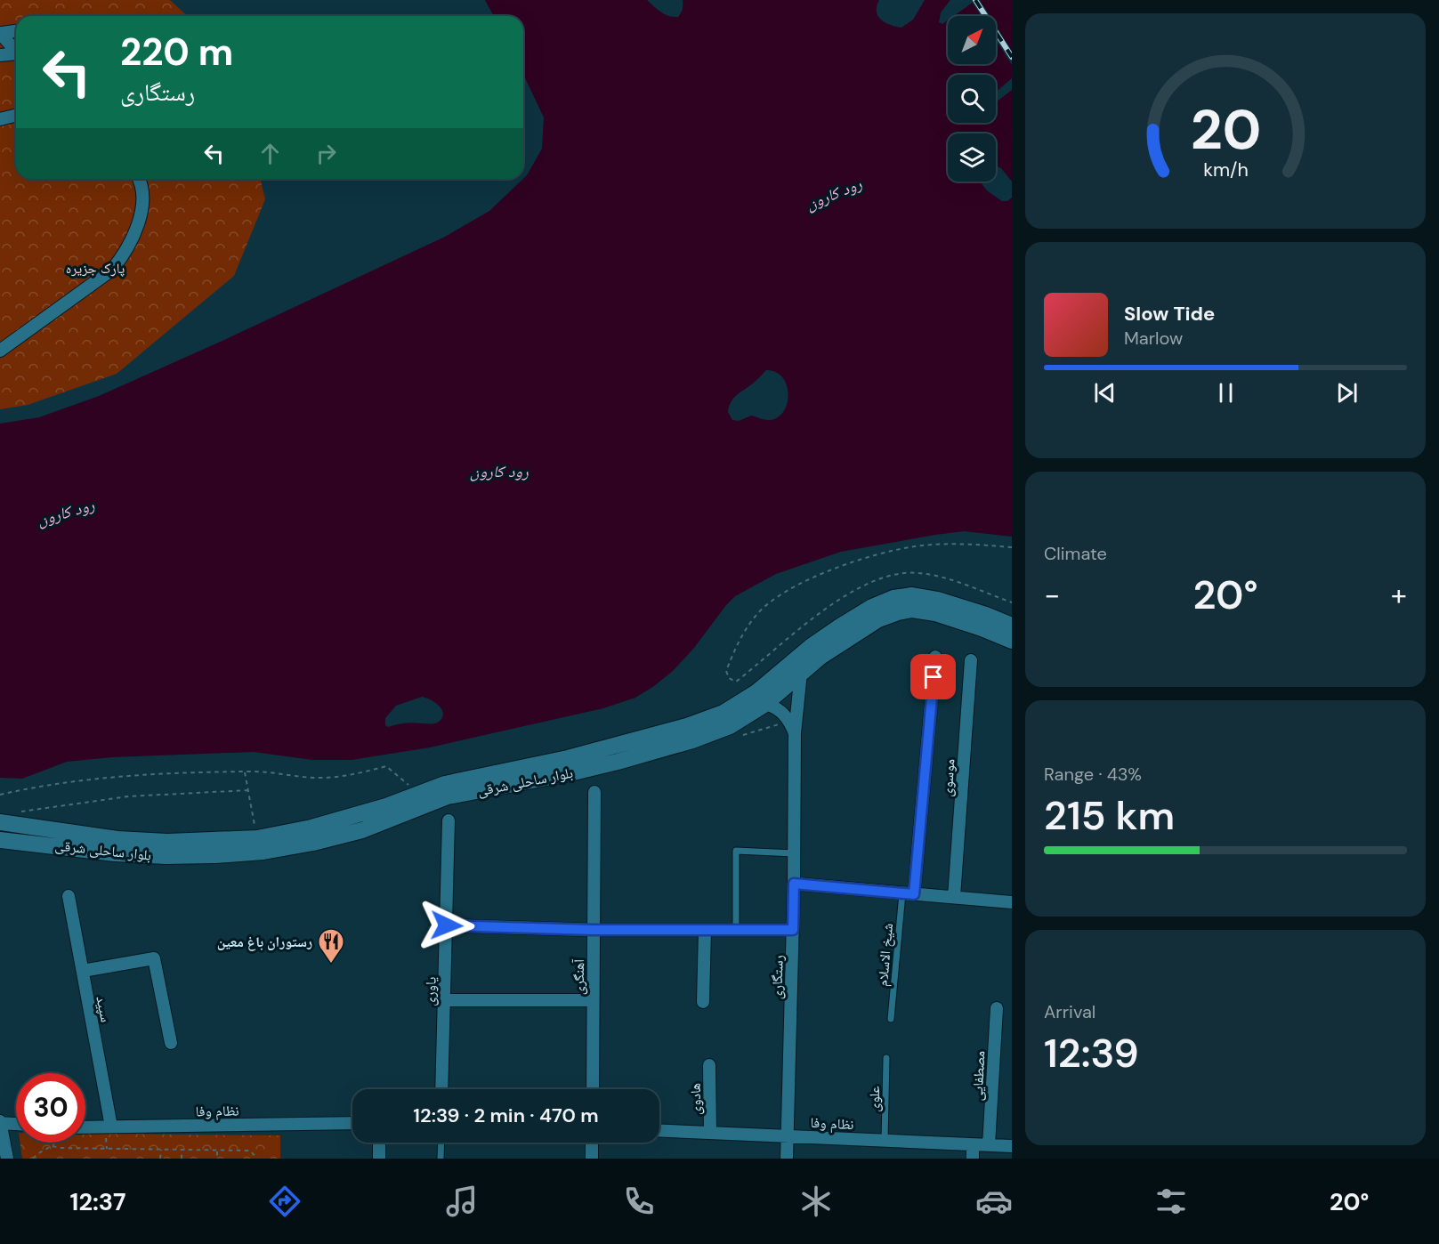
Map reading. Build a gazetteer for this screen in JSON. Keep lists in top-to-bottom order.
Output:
{
  "streets": {
    "main road": ["بلوار ساحلی شرقی"],
    "street": [
      "موسوی",
      "آهنگری",
      "رستگاری",
      "یاوری",
      "سپید",
      "مصطفایی",
      "هادوی",
      "نظام وفا"
    ],
    "lane": ["شیخ الاسلام", "علوی"]
  },
  "crossings": [
    ["بلوار ساحلی شرقی", "رستگاری"],
    ["رستگاری", "نظام وفا"],
    ["سپید", "نظام وفا"],
    ["مصطفایی", "نظام وفا"],
    ["هادوی", "نظام وفا"],
    ["علوی", "نظام وفا"]
  ],
  "water": ["رود کارون"],
  "parks": ["پارک جزیره"],
  "places": {
    "restaurant": ["رستوران باغ معین"]
  },
  "north": "top right",
  "page": {
    "turn": ["220 m", "رستگاری"],
    "song": ["Slow Tide", "Marlow"],
    "tile": [
      "Climate",
      ["Range · 43%", "215 km"],
      ["Arrival", "12:39"]
    ],
    "heat": ["−", "20°", "+"],
    "limit": "30",
    "trip": "12:39 · 2 min · 470 m",
    "tabs": ["12:37", "20°"],
    "gauge": ["20", "km/h"]
  }
}
